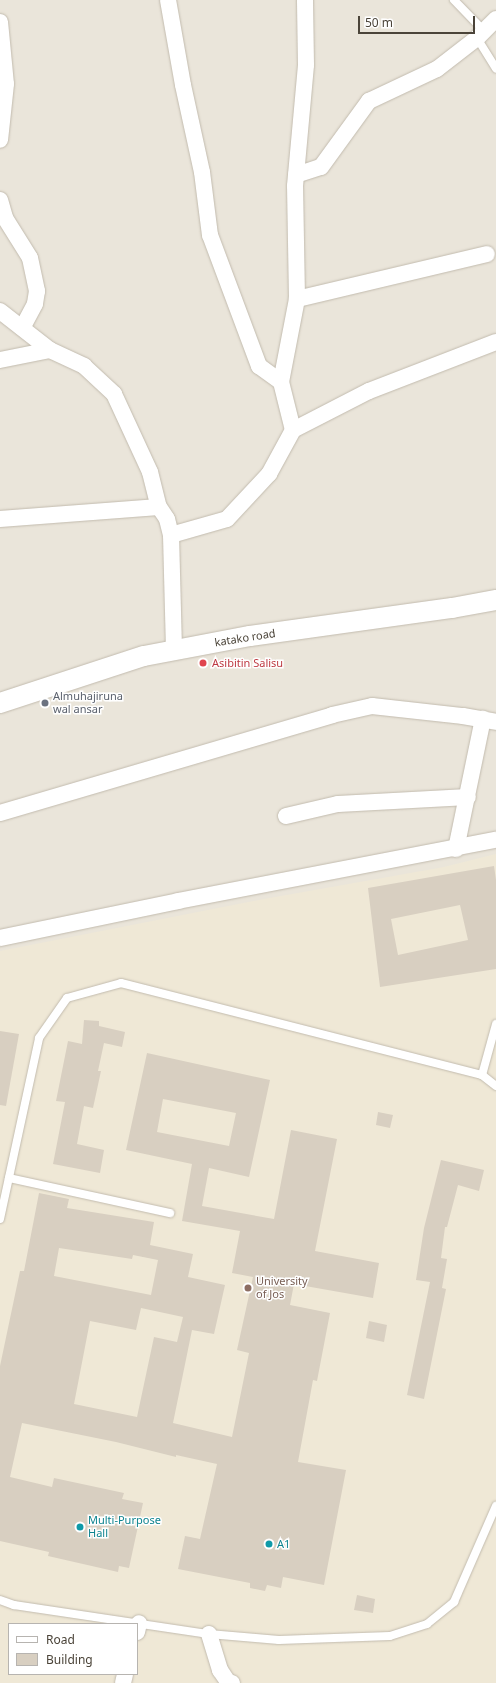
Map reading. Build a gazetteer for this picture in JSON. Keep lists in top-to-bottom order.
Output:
{
  "streets": {
    "street": ["katako road"]
  },
  "places": [
    "Asibitin Salisu",
    "Almuhajiruna wal ansar",
    "University of Jos",
    "Multi-Purpose Hall",
    "A1"
  ],
  "legend": ["Road", "Building"],
  "scale_bar": "50 m"
}
